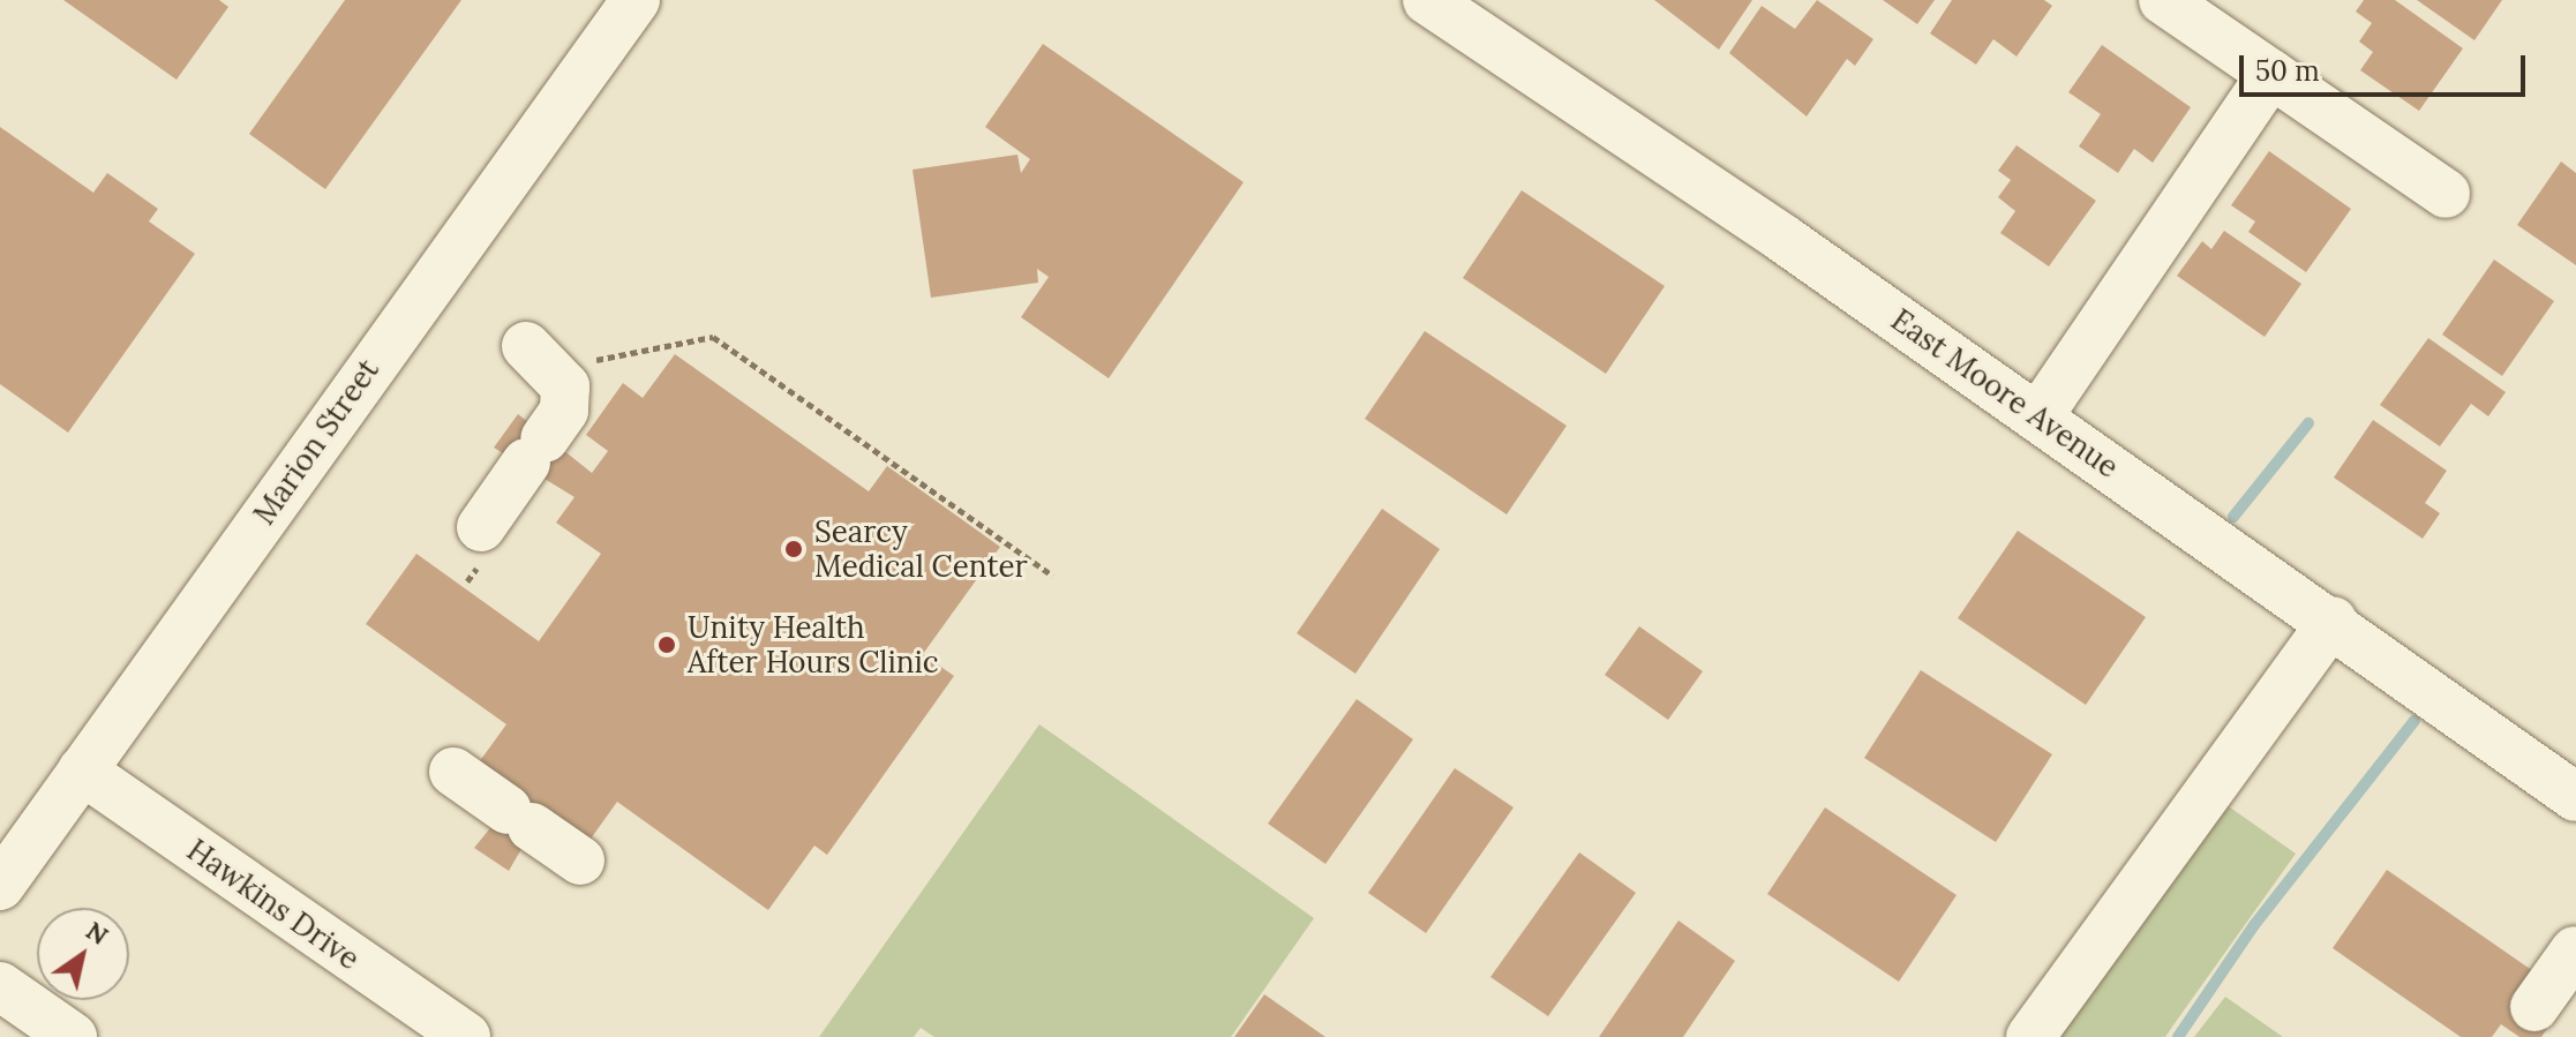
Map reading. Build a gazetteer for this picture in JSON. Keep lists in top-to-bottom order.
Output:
{
  "streets": {
    "street": ["East Moore Avenue", "Marion Street", "Hawkins Drive"]
  },
  "crossings": [
    ["Marion Street", "Hawkins Drive"]
  ],
  "places": ["Searcy Medical Center", "Unity Health After Hours Clinic"],
  "scale_bar": "50 m",
  "north": "top right"
}
